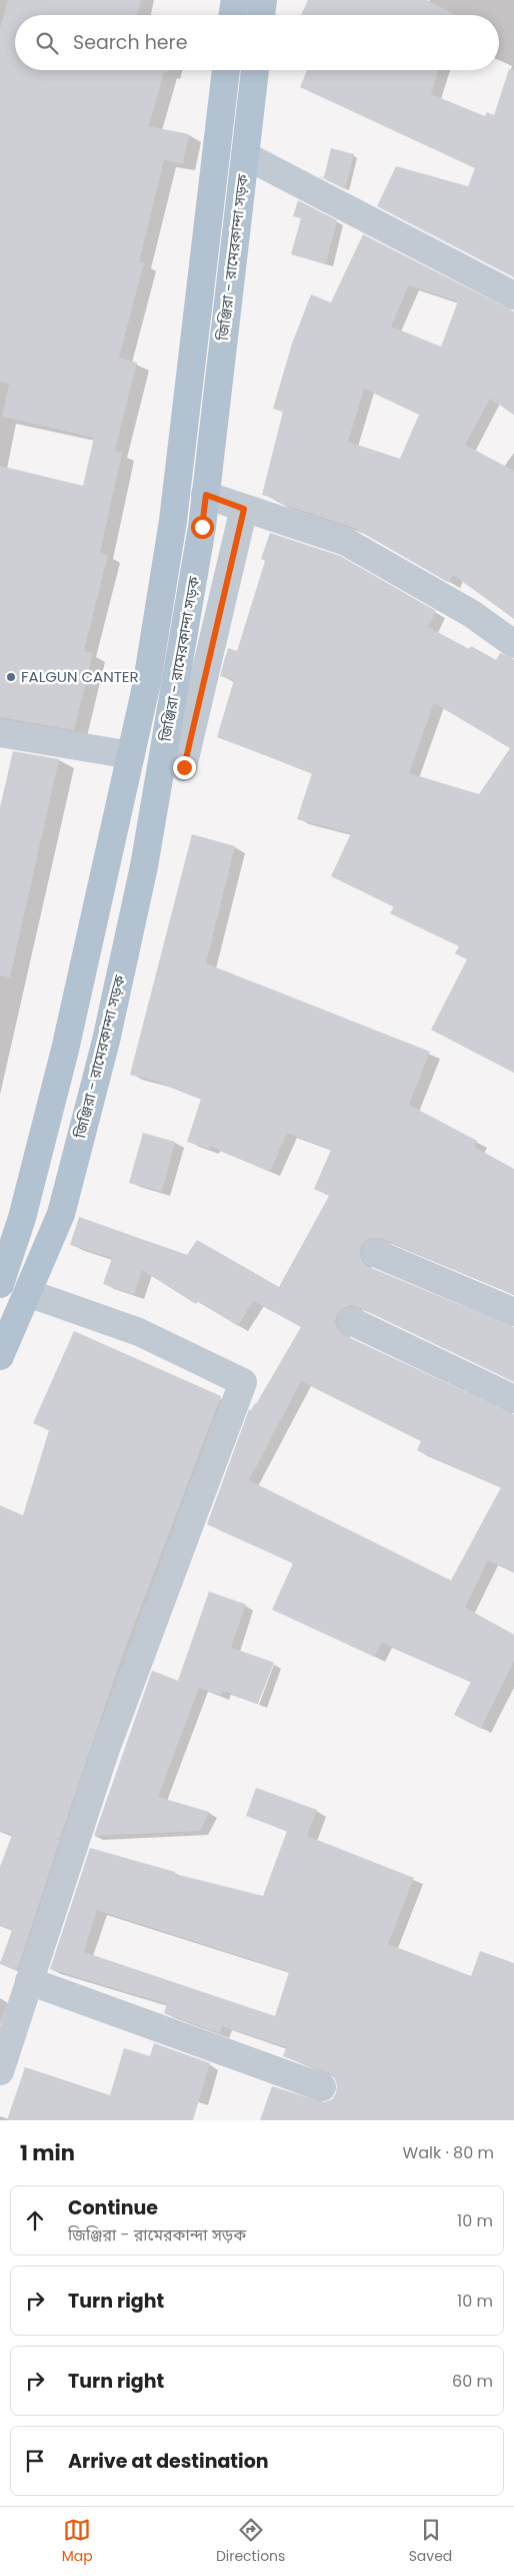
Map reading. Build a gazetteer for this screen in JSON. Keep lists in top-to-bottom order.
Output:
{
  "streets": {
    "main road": ["জিঞ্জিরা - রামেরকান্দা সড়ক"]
  },
  "places": ["FALGUN CANTER"],
  "page": {
    "search": "Search here",
    "heading": ["1 min", "Walk · 80 m"],
    "list": [
      ["Continue", "জিঞ্জিরা - রামেরকান্দা সড়ক", "10 m"],
      ["Turn right", "10 m"],
      ["Turn right", "60 m"],
      "Arrive at destination"
    ],
    "nav": ["Map", "Directions", "Saved"]
  }
}
